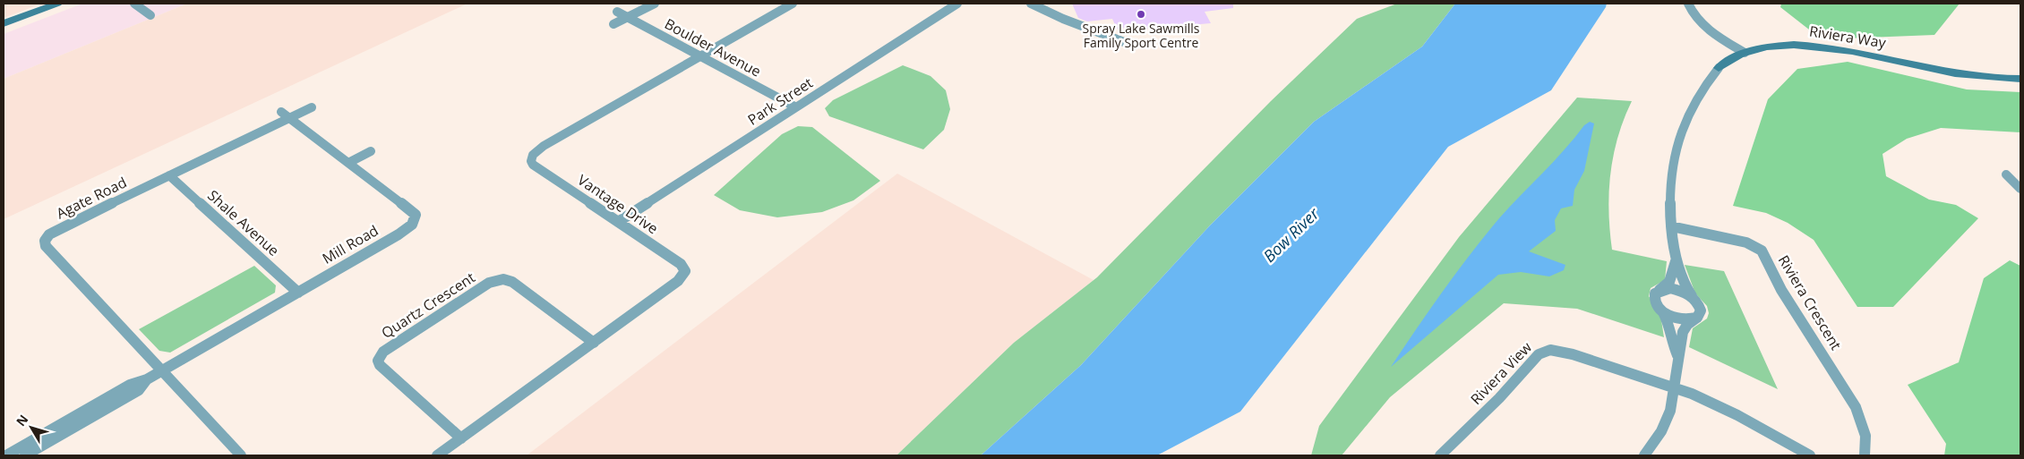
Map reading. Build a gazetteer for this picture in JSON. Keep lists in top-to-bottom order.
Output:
{
  "streets": {
    "street": [
      "Riviera Way",
      "Boulder Avenue",
      "Park Street",
      "Agate Road",
      "Vantage Drive",
      "Shale Avenue",
      "Mill Road",
      "Riviera Crescent",
      "Quartz Crescent",
      "Riviera View"
    ]
  },
  "crossings": [
    ["Riviera Way", "Riviera Crescent"],
    ["Boulder Avenue", "Park Street"],
    ["Boulder Avenue", "Vantage Drive"],
    ["Park Street", "Vantage Drive"],
    ["Agate Road", "Shale Avenue"],
    ["Agate Road", "Mill Road"],
    ["Vantage Drive", "Quartz Crescent"],
    ["Shale Avenue", "Mill Road"]
  ],
  "water": ["Bow River"],
  "places": ["Spray Lake Sawmills Family Sport Centre"],
  "north": "top left"
}
